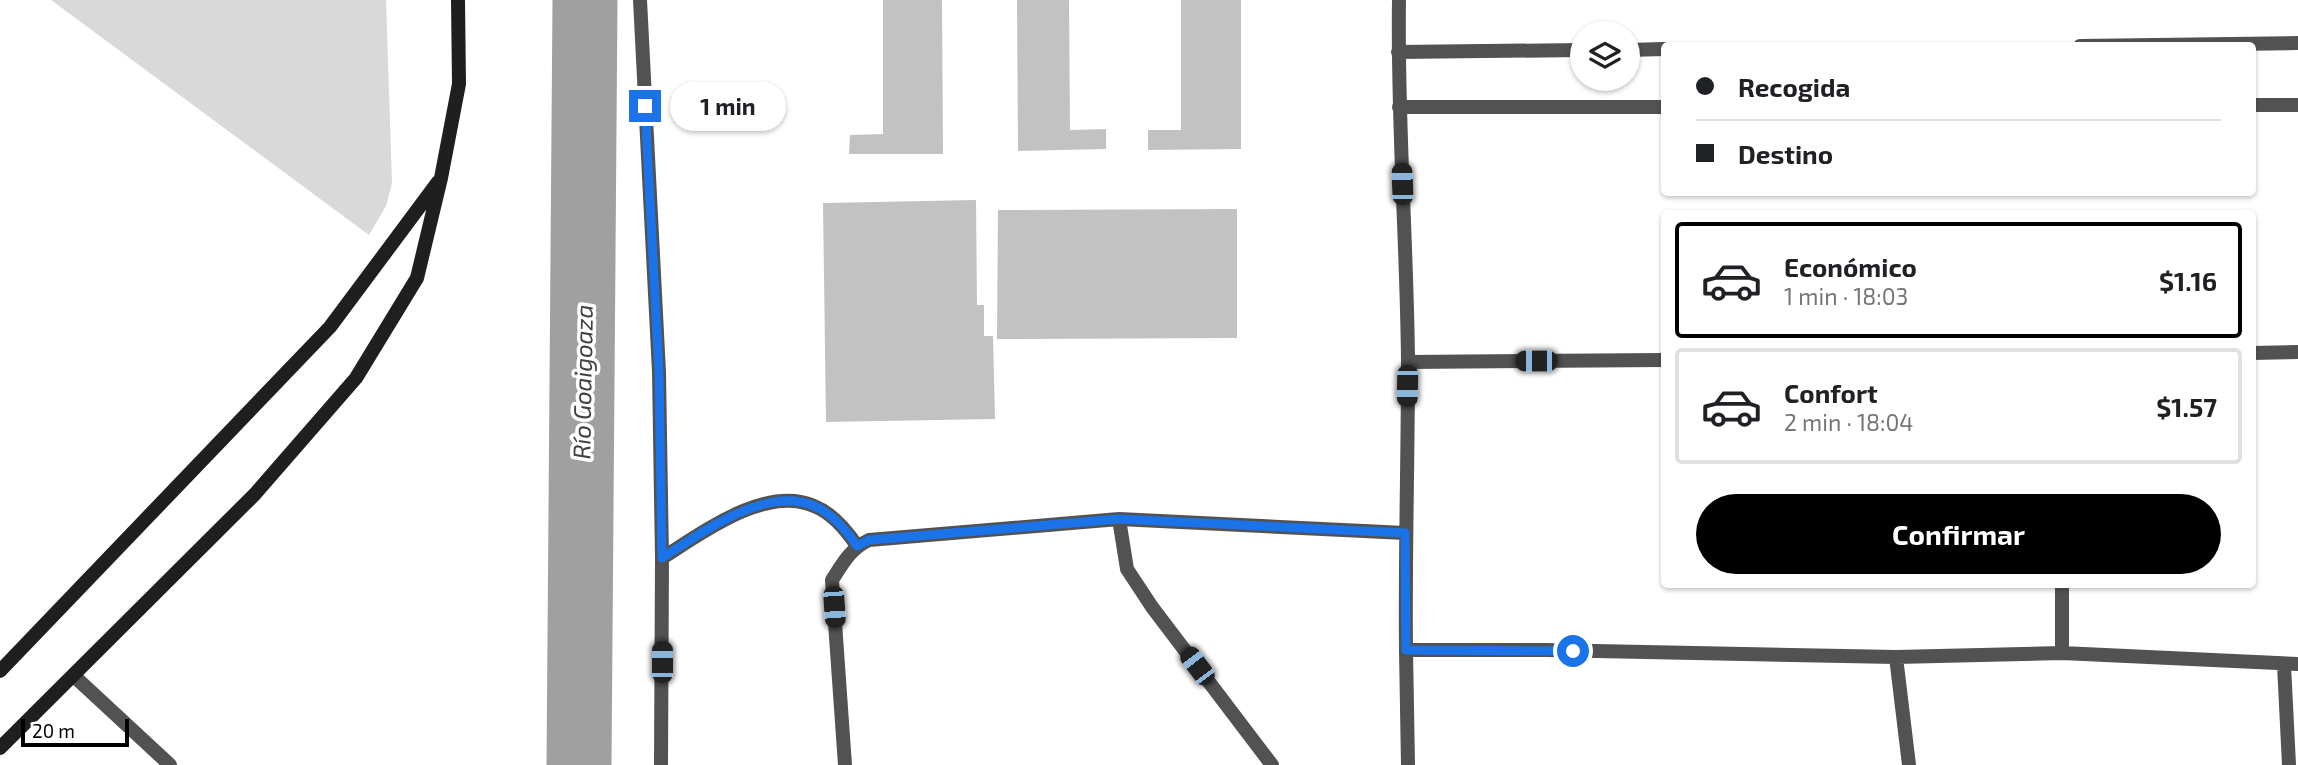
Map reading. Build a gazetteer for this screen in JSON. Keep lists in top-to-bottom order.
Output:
{
  "water": ["Río Goaigoaza"],
  "scale_bar": "20 m",
  "page": {
    "banner": ["Recogida", "Destino"],
    "bubble": "1 min",
    "list": [
      {
        "name": "Económico",
        "note": "1 min · 18:03",
        "value": "$1.16"
      },
      {
        "name": "Confort",
        "note": "2 min · 18:04",
        "value": "$1.57"
      }
    ],
    "buttons": "Confirmar",
    "scale": "20 m"
  }
}
